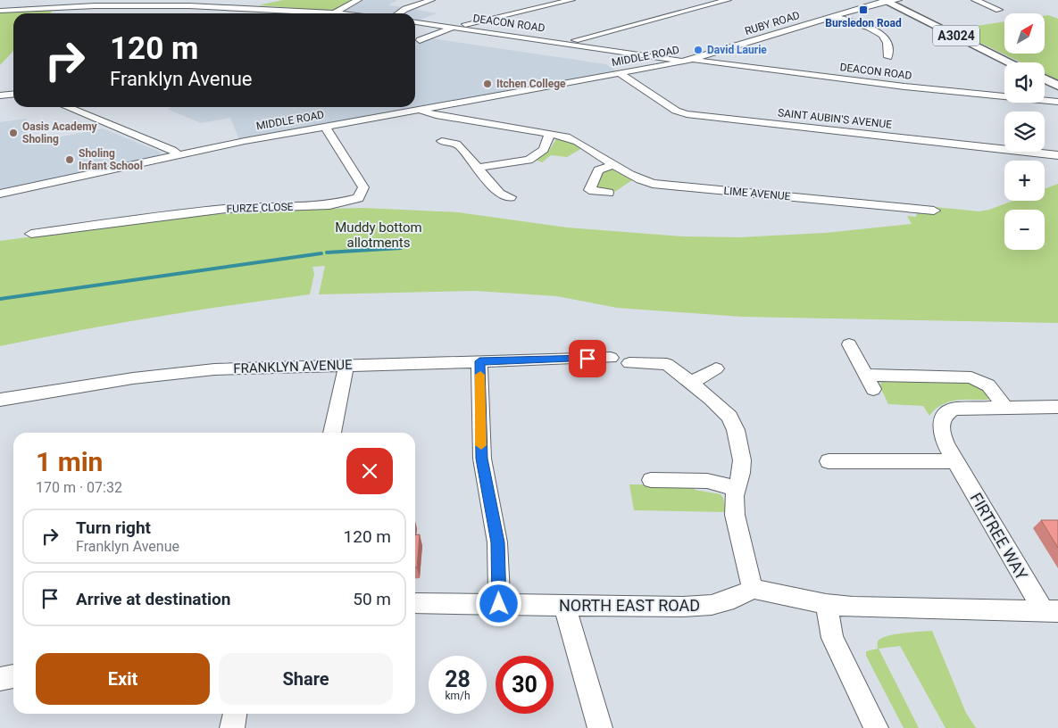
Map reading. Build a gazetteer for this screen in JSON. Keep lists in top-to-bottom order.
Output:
{
  "streets": {
    "main road": ["A3024"],
    "street": [
      "DEACON ROAD",
      "RUBY ROAD",
      "MIDDLE ROAD",
      "SAINT AUBIN'S AVENUE",
      "LIME AVENUE",
      "FURZE CLOSE",
      "FRANKLYN AVENUE",
      "FIRTREE WAY",
      "NORTH EAST ROAD"
    ]
  },
  "crossings": [
    ["DEACON ROAD", "RUBY ROAD"],
    ["DEACON ROAD", "MIDDLE ROAD"],
    ["RUBY ROAD", "A3024"],
    ["RUBY ROAD", "MIDDLE ROAD"],
    ["MIDDLE ROAD", "SAINT AUBIN'S AVENUE"],
    ["MIDDLE ROAD", "LIME AVENUE"],
    ["MIDDLE ROAD", "FURZE CLOSE"]
  ],
  "parks": ["Muddy bottom allotments"],
  "places": {
    "transit": ["Bursledon Road"],
    "other": [
      "David Laurie",
      "Itchen College",
      "Oasis Academy Sholing",
      "Sholing Infant School"
    ]
  },
  "north": "top right",
  "page": {
    "map_buttons": ["+", "−"],
    "turn": ["120 m", "Franklyn Avenue"],
    "heading": ["1 min", "170 m · 07:32"],
    "list": [
      {
        "name": "Turn right",
        "note": "Franklyn Avenue",
        "value": "120 m"
      },
      {
        "name": "Arrive at destination",
        "value": "50 m"
      }
    ],
    "buttons": ["Exit", "Share"],
    "speed": "28 km/h",
    "limit": "30"
  }
}
